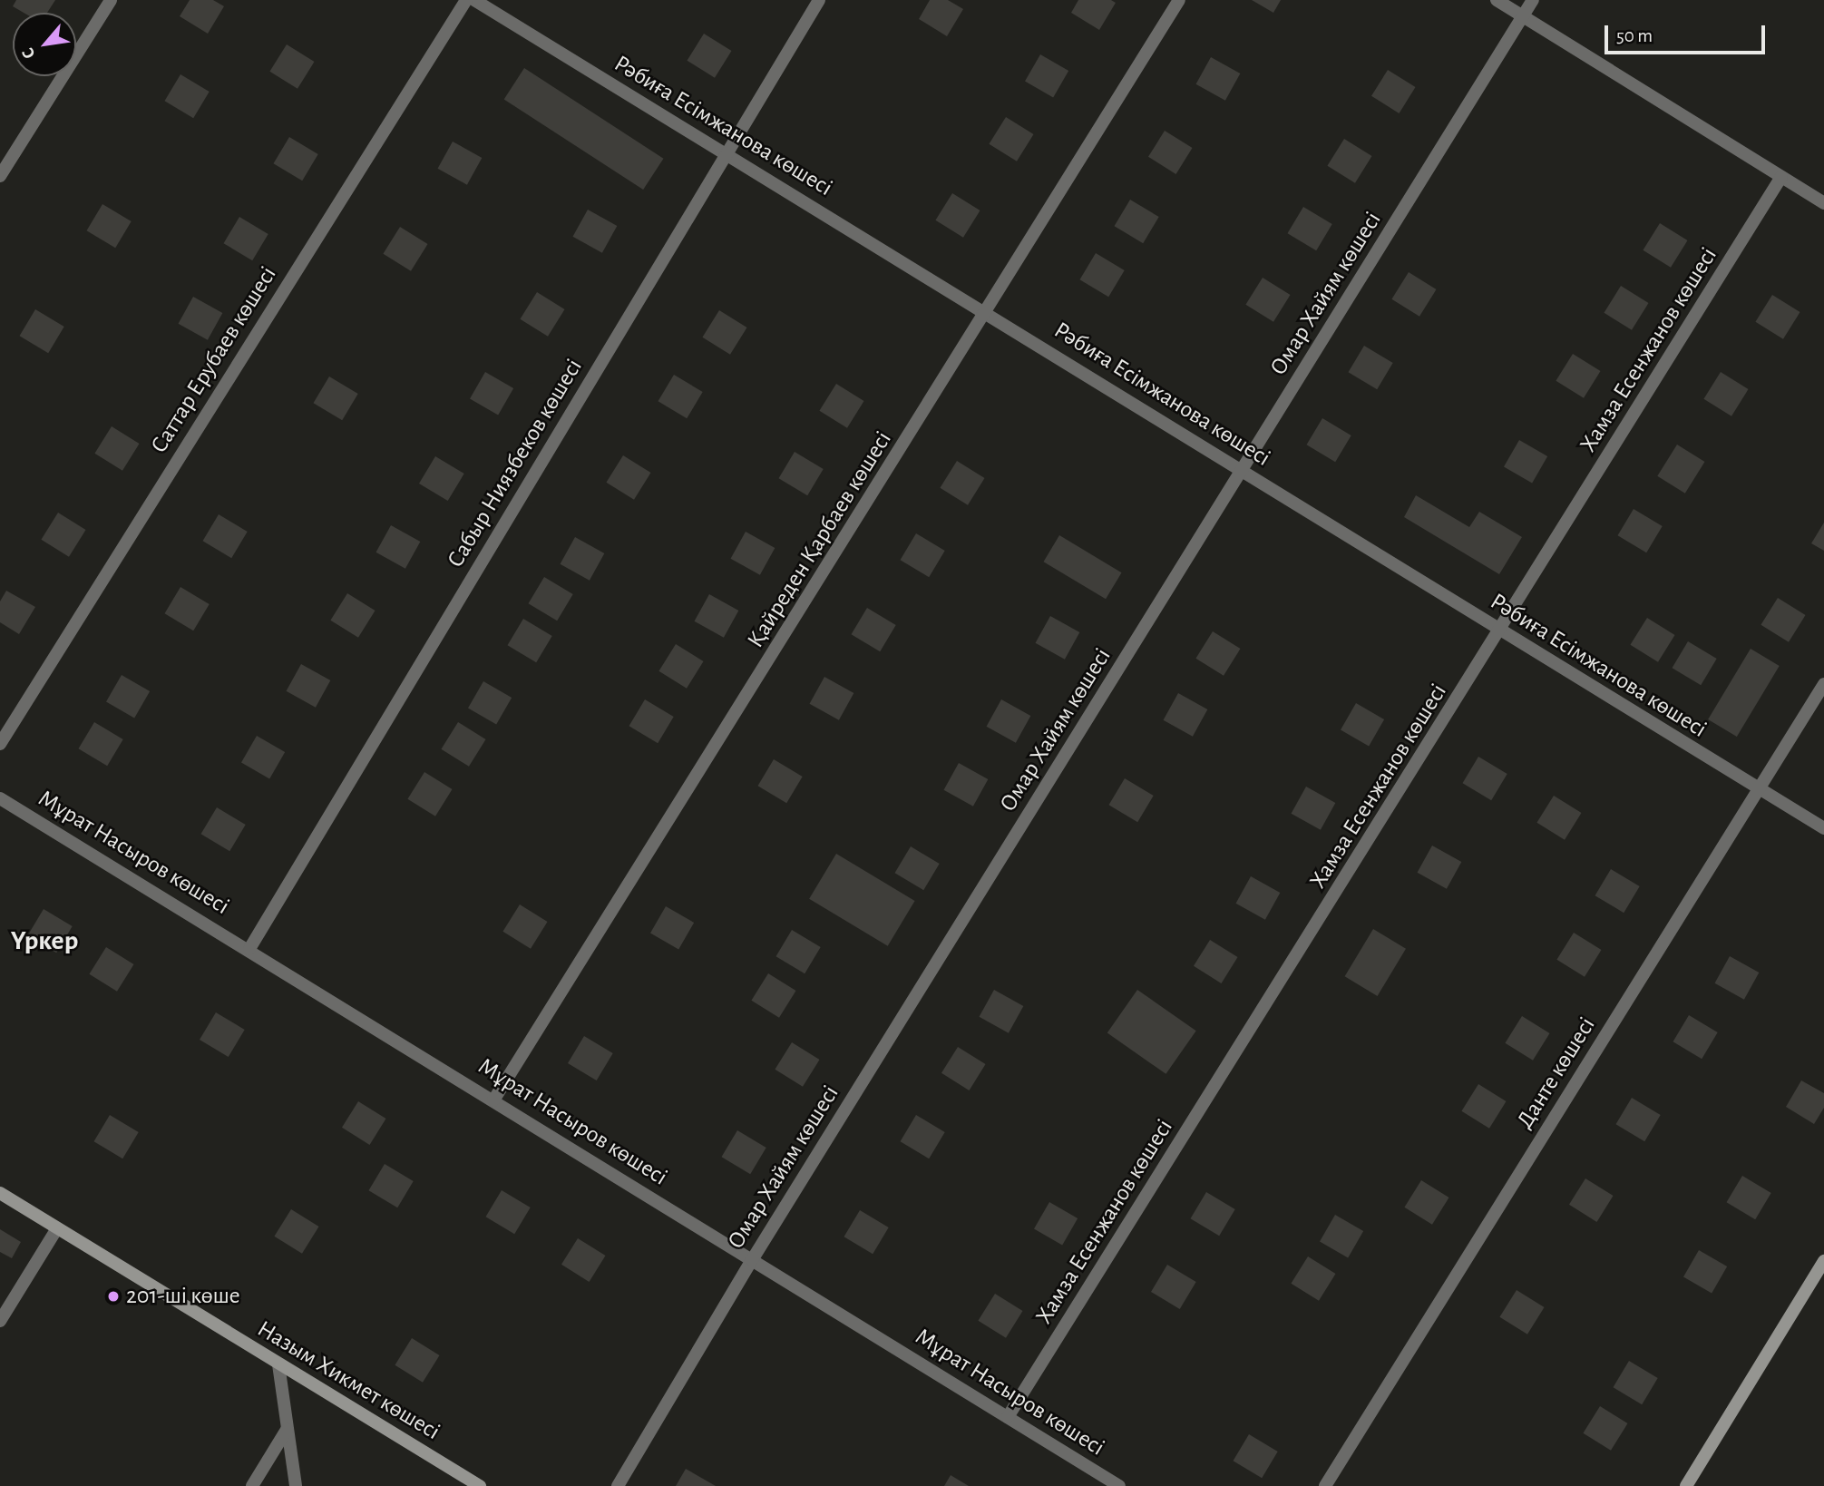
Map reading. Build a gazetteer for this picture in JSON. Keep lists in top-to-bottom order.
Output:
{
  "streets": {
    "street": [
      "Рәбиға Есімжанова көшесі",
      "Омар Хайям көшесі",
      "Хамза Есенжанов көшесі",
      "Саттар Ерубаев көшесі",
      "Сабыр Ниязбеков көшесі",
      "Қайреден Қарбаев көшесі",
      "Мұрат Насыров көшесі",
      "Данте көшесі",
      "Назым Хикмет көшесі"
    ]
  },
  "crossings": [
    ["Рәбиға Есімжанова көшесі", "Омар Хайям көшесі"],
    ["Рәбиға Есімжанова көшесі", "Хамза Есенжанов көшесі"],
    ["Рәбиға Есімжанова көшесі", "Сабыр Ниязбеков көшесі"],
    ["Рәбиға Есімжанова көшесі", "Қайреден Қарбаев көшесі"],
    ["Рәбиға Есімжанова көшесі", "Данте көшесі"],
    ["Омар Хайям көшесі", "Мұрат Насыров көшесі"],
    ["Хамза Есенжанов көшесі", "Мұрат Насыров көшесі"],
    ["Сабыр Ниязбеков көшесі", "Мұрат Насыров көшесі"],
    ["Қайреден Қарбаев көшесі", "Мұрат Насыров көшесі"]
  ],
  "districts": ["Үркер"],
  "places": ["201-ші көше"],
  "scale_bar": "50 m",
  "north": "bottom left"
}
